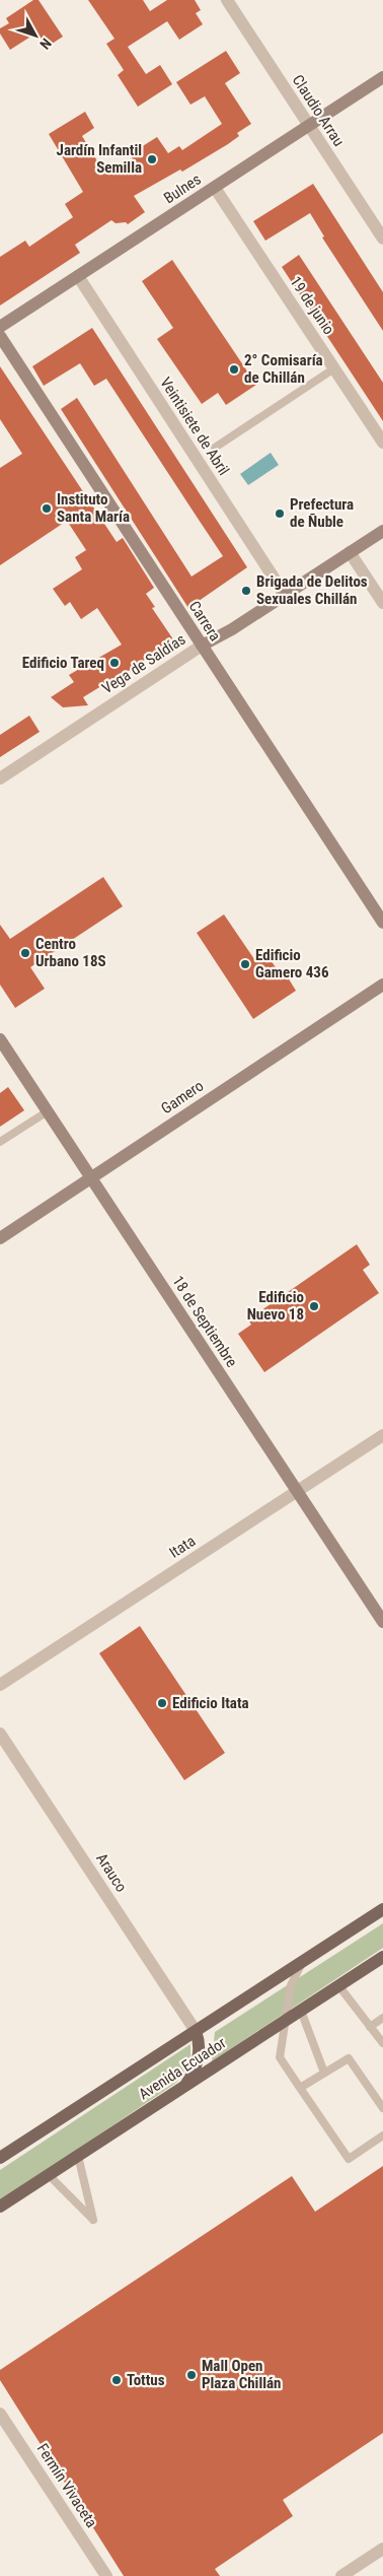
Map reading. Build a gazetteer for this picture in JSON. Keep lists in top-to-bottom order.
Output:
{
  "streets": {
    "main road": ["Avenida Ecuador"],
    "street": [
      "Claudio Arrau",
      "Bulnes",
      "19 de junio",
      "Veintisiete de Abril",
      "Carrera",
      "Vega de Saldías",
      "Gamero",
      "18 de Septiembre",
      "Itata",
      "Arauco",
      "Fermín Vivaceta"
    ]
  },
  "crossings": [
    ["Claudio Arrau", "Bulnes"],
    ["Bulnes", "19 de junio"],
    ["Bulnes", "Veintisiete de Abril"],
    ["Veintisiete de Abril", "Vega de Saldías"],
    ["Carrera", "Vega de Saldías"],
    ["Gamero", "18 de Septiembre"],
    ["18 de Septiembre", "Itata"],
    ["Arauco", "Avenida Ecuador"]
  ],
  "places": [
    "Jardín Infantil Semilla",
    "2° Comisaría de Chillán",
    "Instituto Santa María",
    "Prefectura de Ñuble",
    "Brigada de Delitos Sexuales Chillán",
    "Edificio Tareq",
    "Centro Urbano 18S",
    "Edificio Gamero 436",
    "Edificio Nuevo 18",
    "Edificio Itata",
    "Mall Open Plaza Chillán",
    "Tottus"
  ],
  "north": "bottom right"
}
